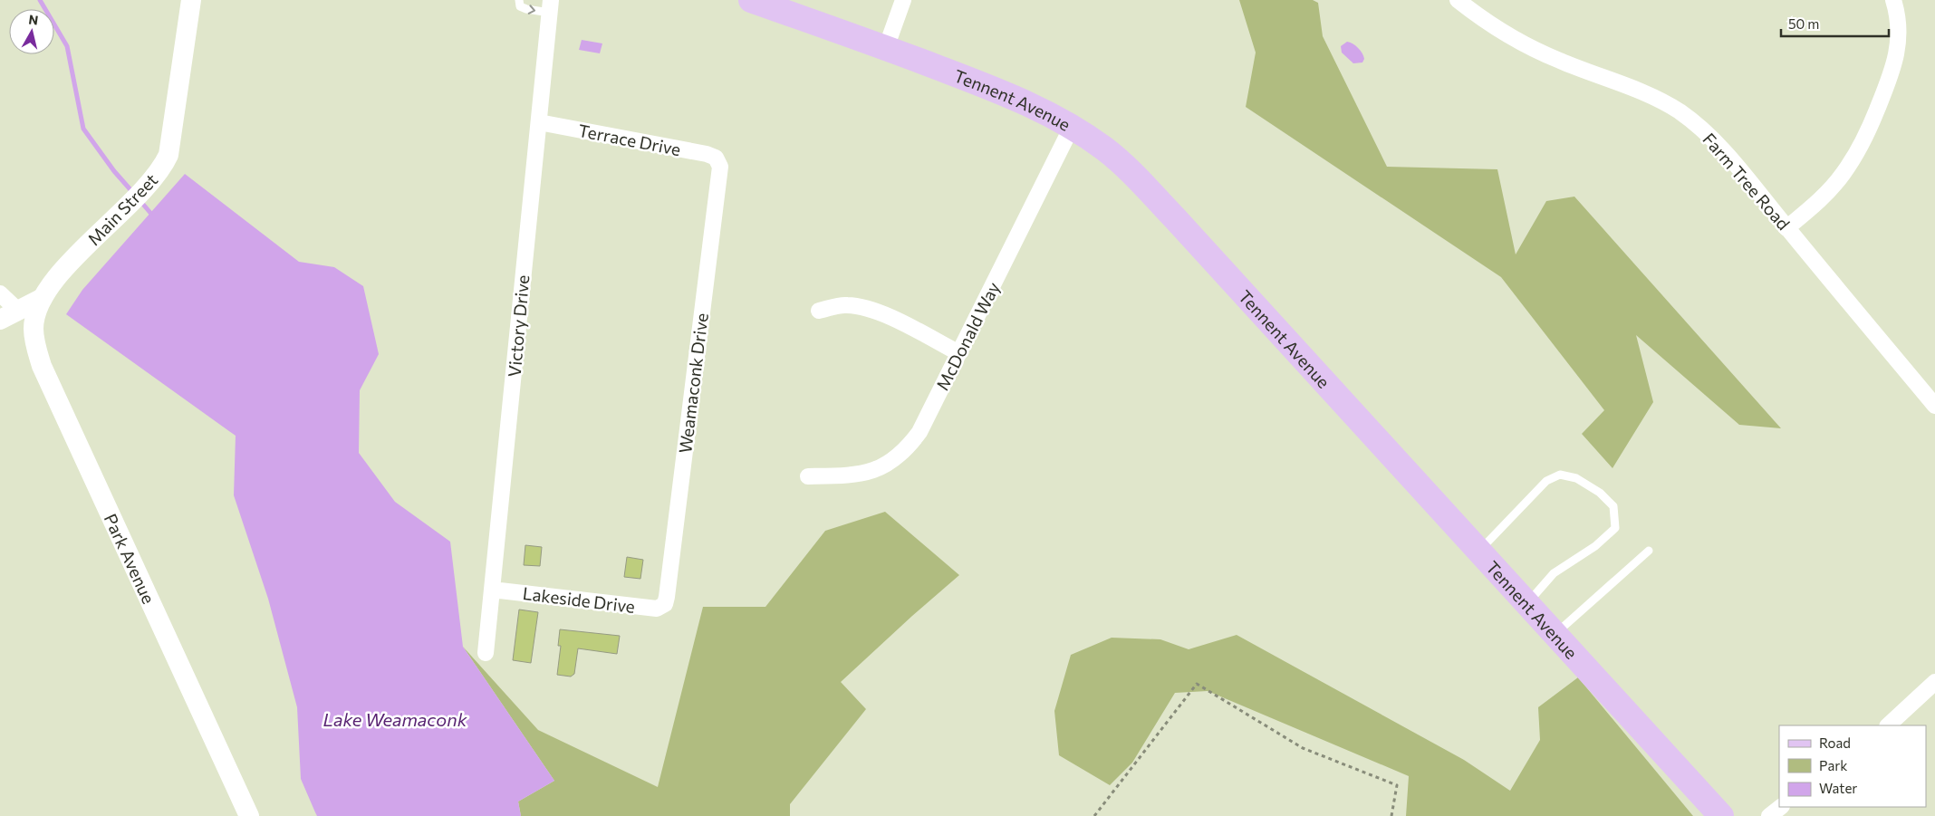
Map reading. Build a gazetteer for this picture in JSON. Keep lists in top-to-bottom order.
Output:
{
  "streets": {
    "main road": ["Tennent Avenue"],
    "street": [
      "Terrace Drive",
      "Farm Tree Road",
      "Main Street",
      "Victory Drive",
      "McDonald Way",
      "Weamaconk Drive",
      "Park Avenue",
      "Lakeside Drive"
    ]
  },
  "crossings": [
    ["Tennent Avenue", "McDonald Way"],
    ["Terrace Drive", "Victory Drive"],
    ["Terrace Drive", "Weamaconk Drive"],
    ["Main Street", "Park Avenue"],
    ["Victory Drive", "Lakeside Drive"],
    ["Weamaconk Drive", "Lakeside Drive"]
  ],
  "water": ["Lake Weamaconk"],
  "legend": ["Road", "Park", "Water"],
  "scale_bar": "50 m",
  "north": "top"
}
